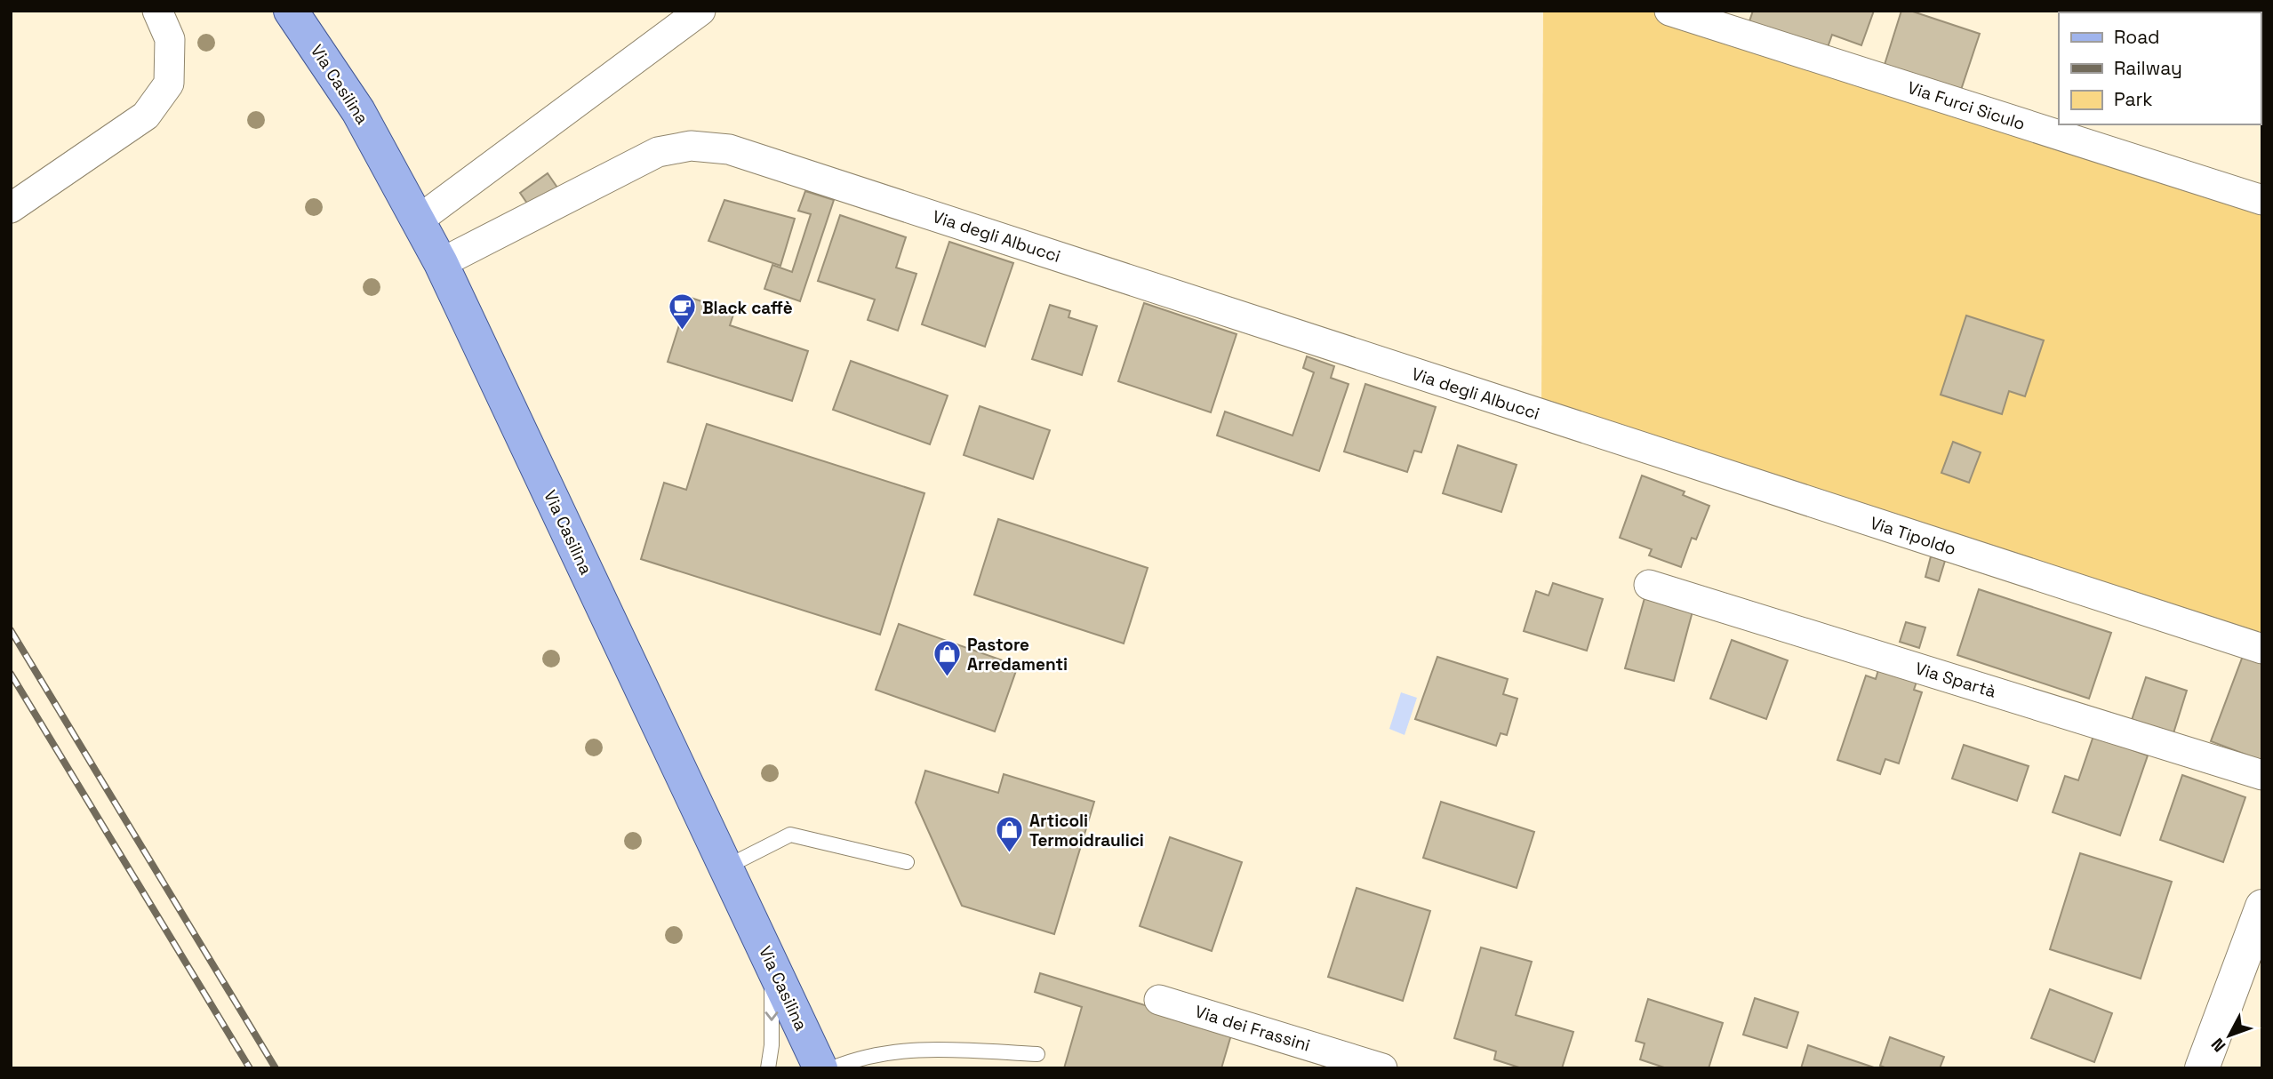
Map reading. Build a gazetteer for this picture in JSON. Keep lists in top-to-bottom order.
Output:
{
  "streets": {
    "main road": ["Via Casilina"],
    "street": [
      "Via Furci Siculo",
      "Via degli Albucci",
      "Via Tipoldo",
      "Via Spartà",
      "Via dei Frassini"
    ]
  },
  "crossings": [
    ["Via Casilina", "Via degli Albucci"],
    ["Via degli Albucci", "Via Tipoldo"]
  ],
  "places": {
    "cafe": ["Black caffè"],
    "shop": ["Pastore Arredamenti", "Articoli Termoidraulici"]
  },
  "legend": ["Road", "Railway", "Park"],
  "north": "bottom left"
}
